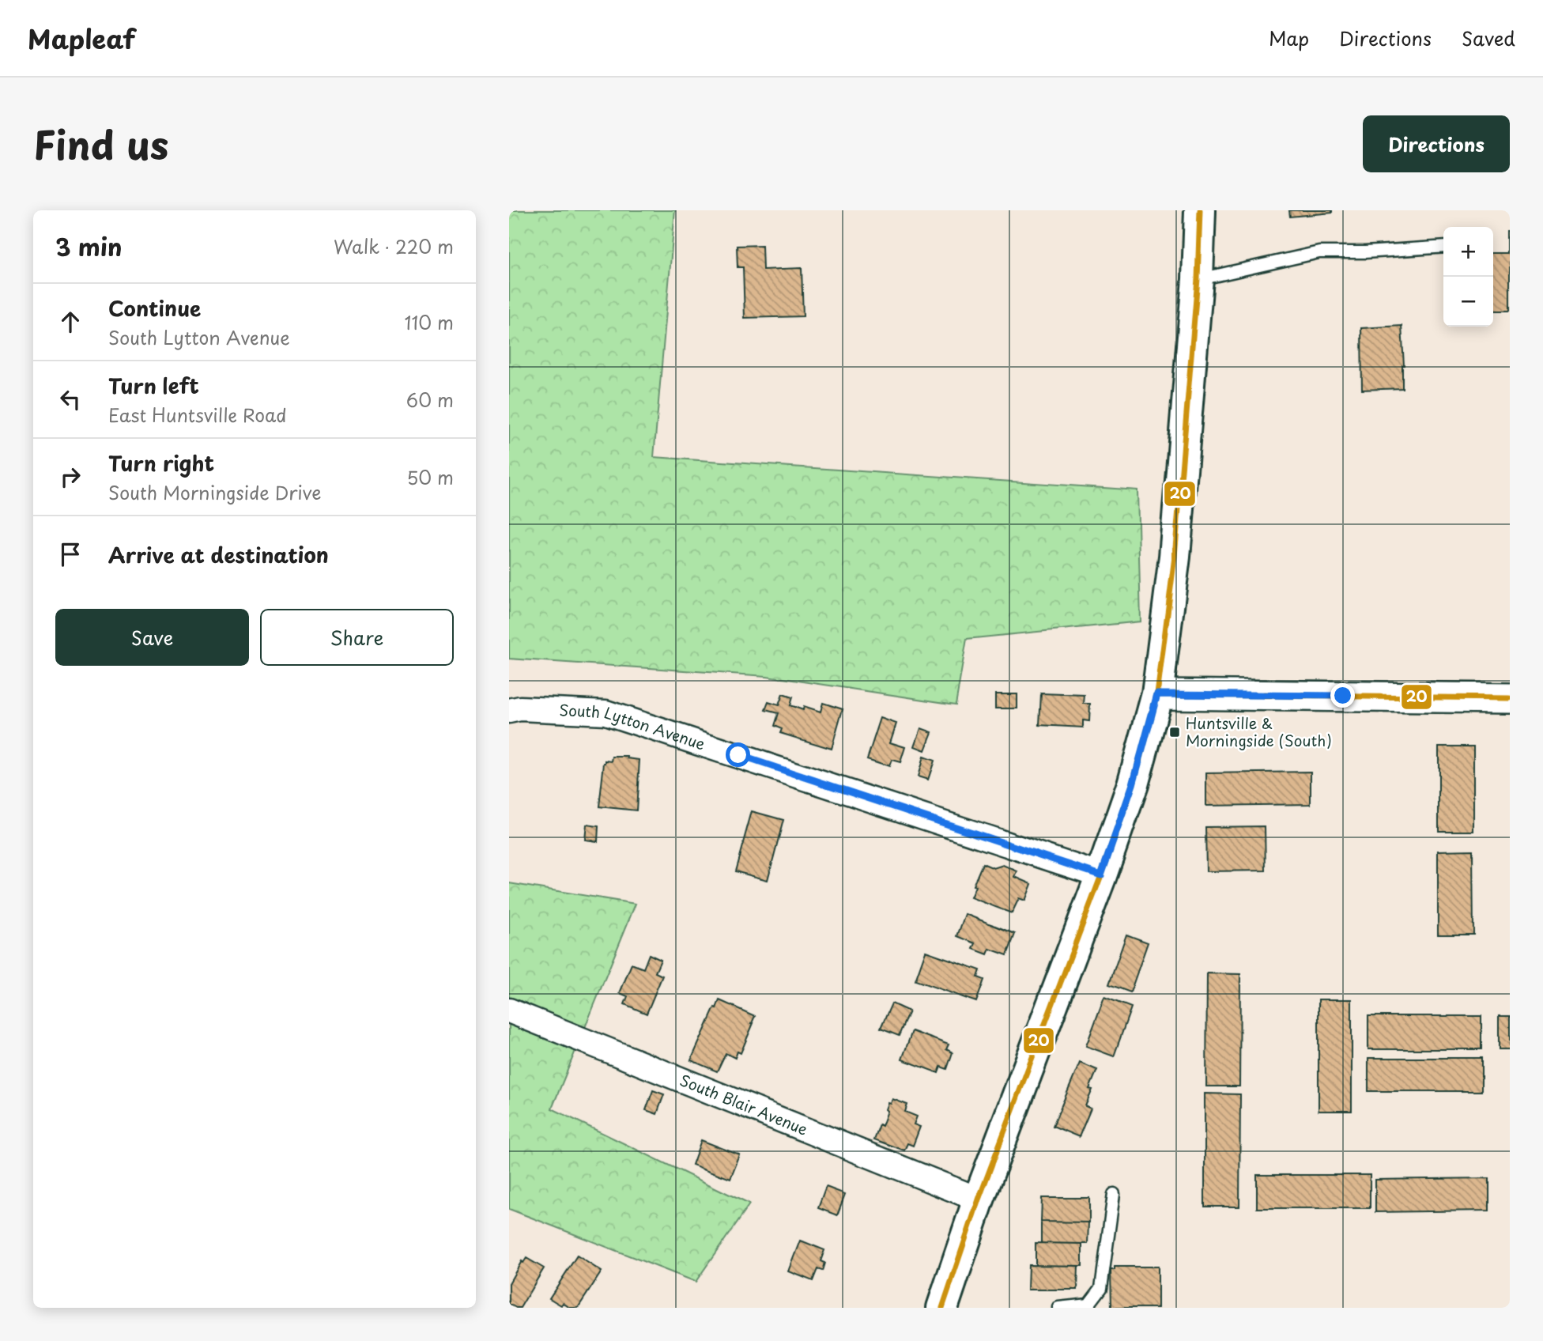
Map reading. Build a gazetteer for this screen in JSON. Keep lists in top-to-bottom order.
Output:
{
  "streets": {
    "street": ["South Lytton Avenue", "South Blair Avenue"]
  },
  "places": {
    "transit": ["Huntsville & Morningside (South)"]
  },
  "lines": ["transit line 20"],
  "page": {
    "header": "Mapleaf",
    "nav": ["Map", "Directions", "Saved"],
    "title": "Find us",
    "buttons": [
      "Directions",
      ["Save", "Share"]
    ],
    "heading": ["3 min", "Walk · 220 m"],
    "map_buttons": ["+", "−"],
    "list": [
      ["Continue", "South Lytton Avenue", "110 m"],
      ["Turn left", "East Huntsville Road", "60 m"],
      ["Turn right", "South Morningside Drive", "50 m"],
      "Arrive at destination"
    ]
  }
}
